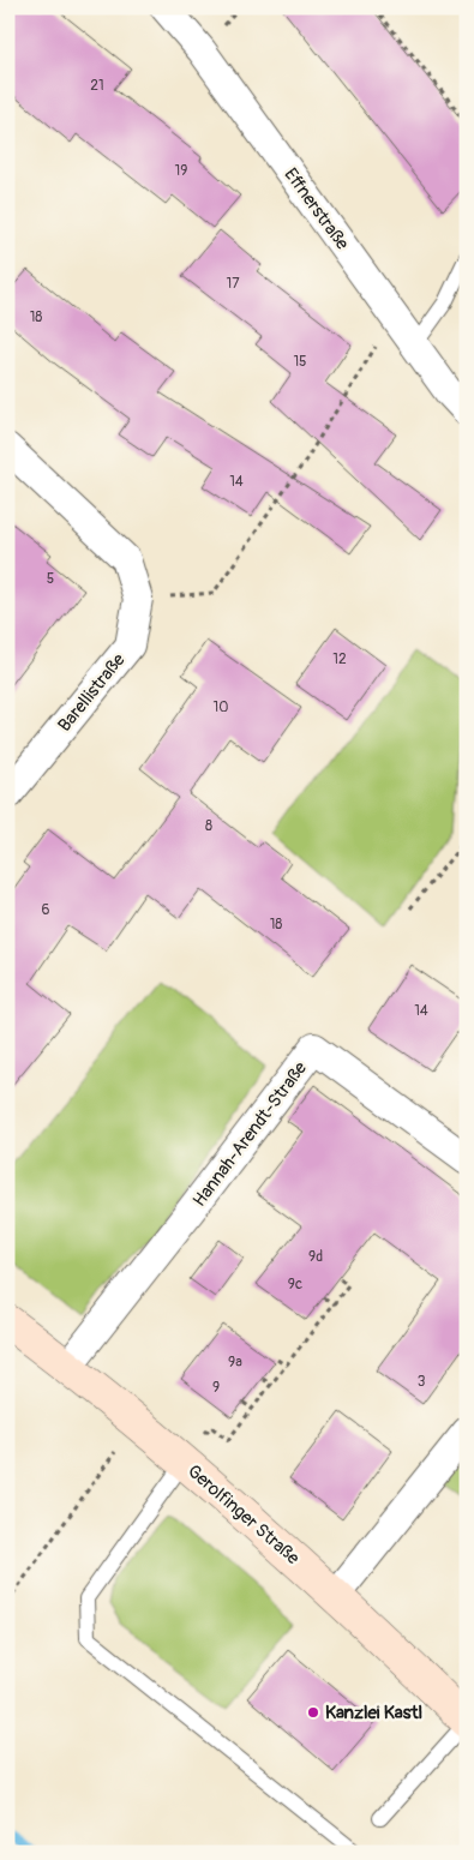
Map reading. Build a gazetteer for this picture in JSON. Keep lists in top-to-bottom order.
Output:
{
  "streets": {
    "street": [
      "Effnerstraße",
      "Barellistraße",
      "Hannah-Arendt-Straße",
      "Gerolfinger Straße"
    ]
  },
  "crossings": [
    ["Hannah-Arendt-Straße", "Gerolfinger Straße"]
  ],
  "places": ["Kanzlei Kastl"],
  "house_numbers": [
    "21",
    "19",
    "17",
    "18",
    "15",
    "14",
    "5",
    "12",
    "10",
    "8",
    "6",
    "18",
    "14",
    "9d",
    "9c",
    "9a",
    "3",
    "9"
  ]
}
